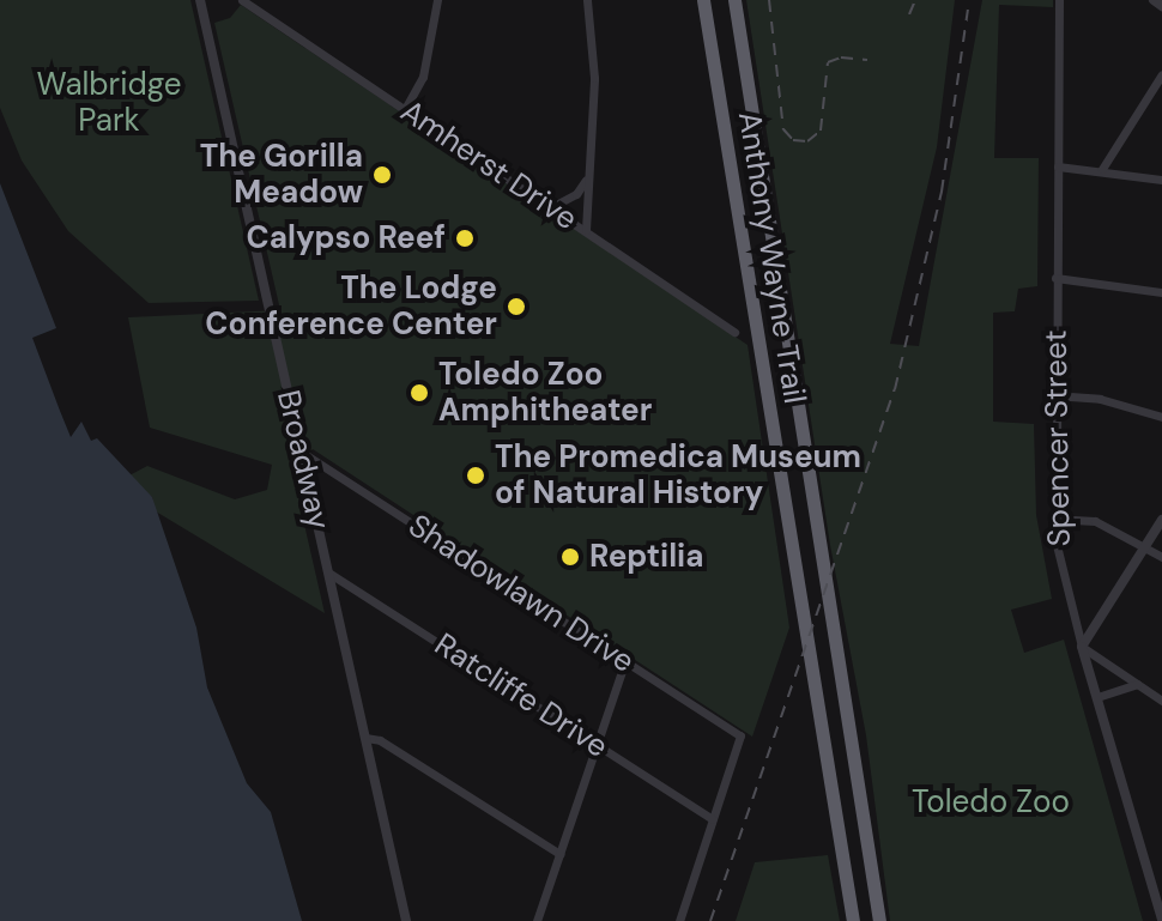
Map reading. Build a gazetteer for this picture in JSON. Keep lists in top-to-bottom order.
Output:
{
  "streets": {
    "highway": ["Anthony Wayne Trail"],
    "street": [
      "Amherst Drive",
      "Spencer Street",
      "Broadway",
      "Shadowlawn Drive",
      "Ratcliffe Drive"
    ]
  },
  "crossings": [
    ["Broadway", "Shadowlawn Drive"],
    ["Broadway", "Ratcliffe Drive"],
    ["Shadowlawn Drive", "Ratcliffe Drive"]
  ],
  "parks": ["Walbridge Park", "Toledo Zoo"],
  "places": [
    "The Gorilla Meadow",
    "Calypso Reef",
    "The Lodge Conference Center",
    "Toledo Zoo Amphitheater",
    "The Promedica Museum of Natural History",
    "Reptilia"
  ]
}
